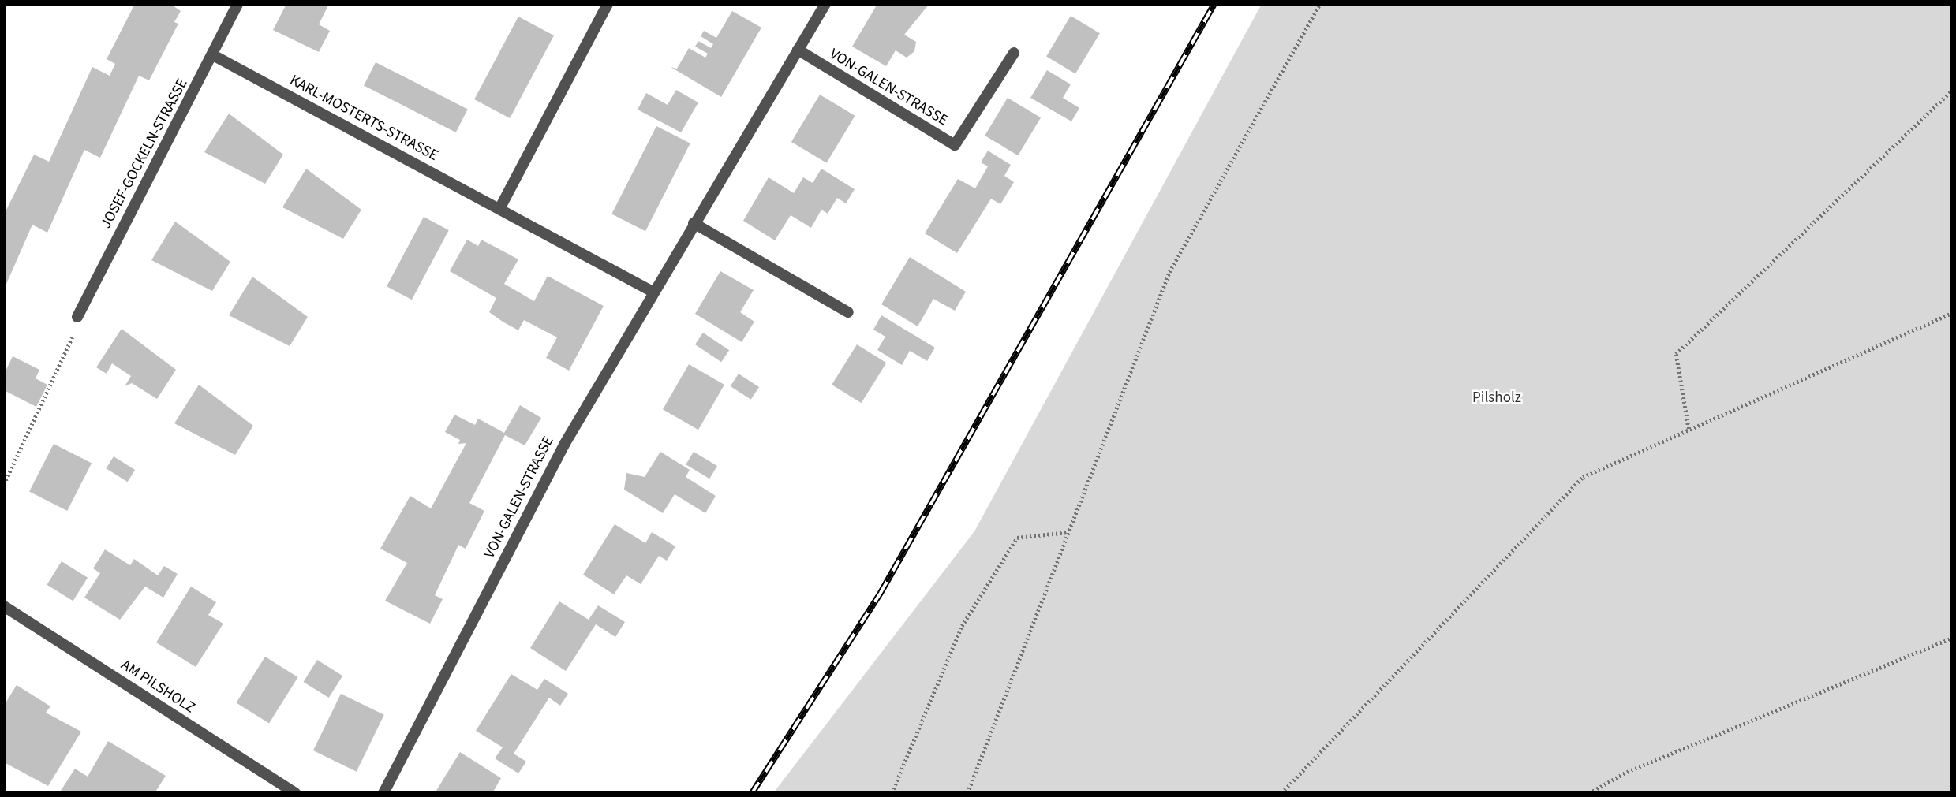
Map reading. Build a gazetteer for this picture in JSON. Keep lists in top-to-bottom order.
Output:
{
  "streets": {
    "street": [
      "VON-GALEN-STRASSE",
      "KARL-MOSTERTS-STRASSE",
      "JOSEF-GOCKELN-STRASSE",
      "AM PILSHOLZ"
    ]
  },
  "crossings": [
    ["VON-GALEN-STRASSE", "KARL-MOSTERTS-STRASSE"],
    ["KARL-MOSTERTS-STRASSE", "JOSEF-GOCKELN-STRASSE"]
  ],
  "parks": ["Pilsholz"]
}
